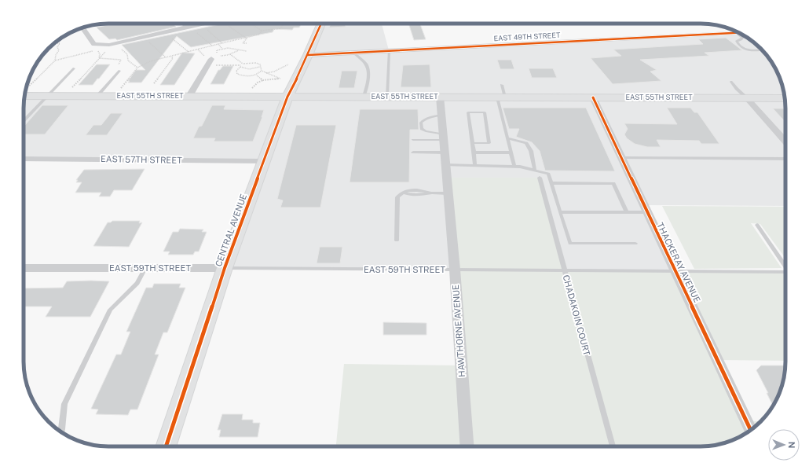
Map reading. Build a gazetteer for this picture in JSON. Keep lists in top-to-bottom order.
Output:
{
  "streets": {
    "main road": ["EAST 55TH STREET"],
    "street": [
      "EAST 49TH STREET",
      "EAST 57TH STREET",
      "CENTRAL AVENUE",
      "THACKERAY AVENUE",
      "EAST 59TH STREET",
      "HAWTHORNE AVENUE"
    ],
    "lane": ["CHADAKOIN COURT"]
  },
  "crossings": [
    ["EAST 49TH STREET", "CENTRAL AVENUE"],
    ["EAST 55TH STREET", "CENTRAL AVENUE"],
    ["EAST 55TH STREET", "THACKERAY AVENUE"],
    ["EAST 55TH STREET", "HAWTHORNE AVENUE"],
    ["EAST 57TH STREET", "CENTRAL AVENUE"],
    ["CENTRAL AVENUE", "EAST 59TH STREET"],
    ["THACKERAY AVENUE", "EAST 59TH STREET"],
    ["EAST 59TH STREET", "CHADAKOIN COURT"],
    ["EAST 59TH STREET", "HAWTHORNE AVENUE"]
  ],
  "north": "right"
}
